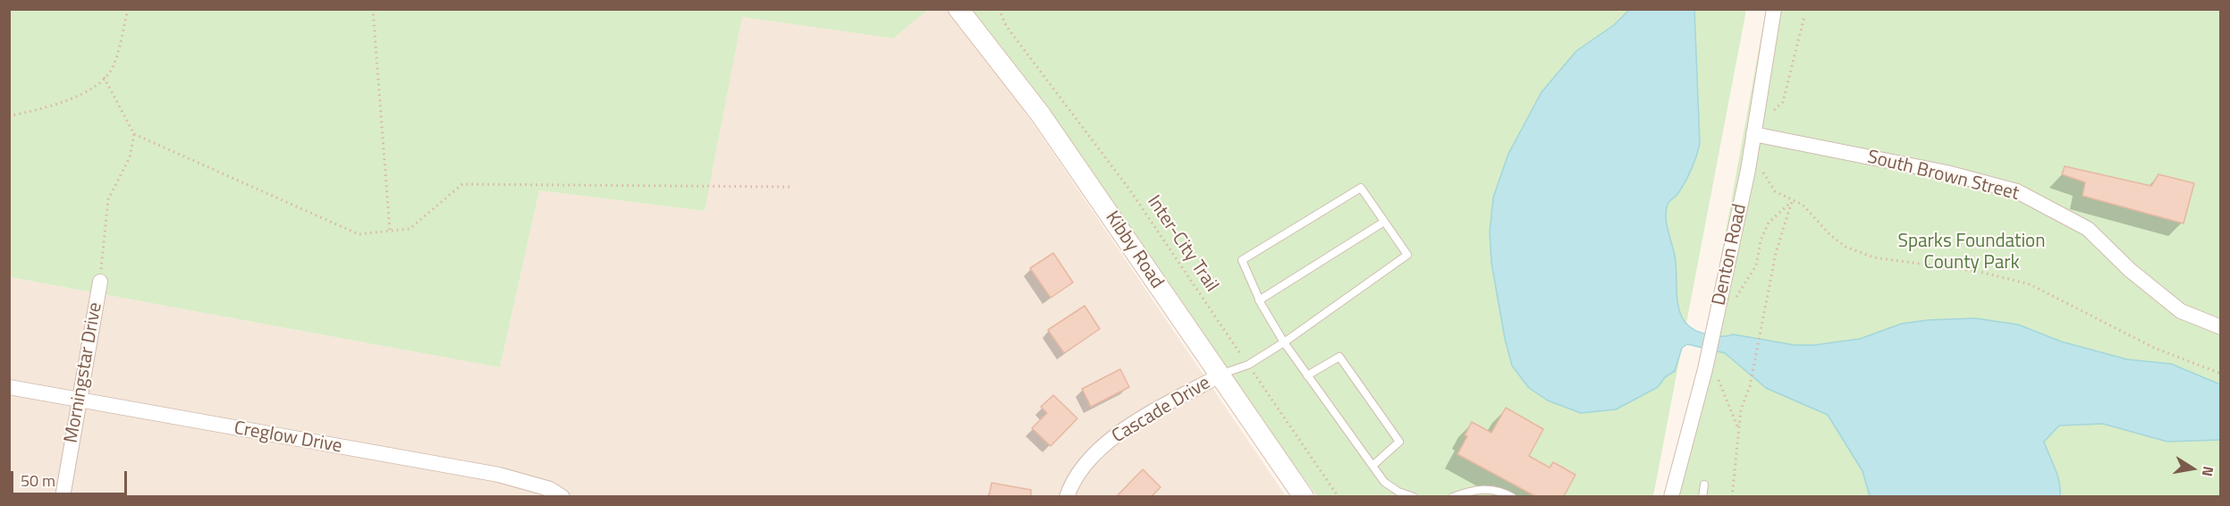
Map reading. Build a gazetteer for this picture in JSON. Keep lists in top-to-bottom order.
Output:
{
  "streets": {
    "main road": ["Kibby Road"],
    "street": [
      "South Brown Street",
      "Denton Road",
      "Morningstar Drive",
      "Cascade Drive",
      "Creglow Drive"
    ],
    "path": ["Inter-City Trail"]
  },
  "crossings": [
    ["South Brown Street", "Denton Road"],
    ["Kibby Road", "Cascade Drive"],
    ["Morningstar Drive", "Creglow Drive"]
  ],
  "parks": ["Sparks Foundation County Park"],
  "scale_bar": "50 m",
  "north": "right"
}
